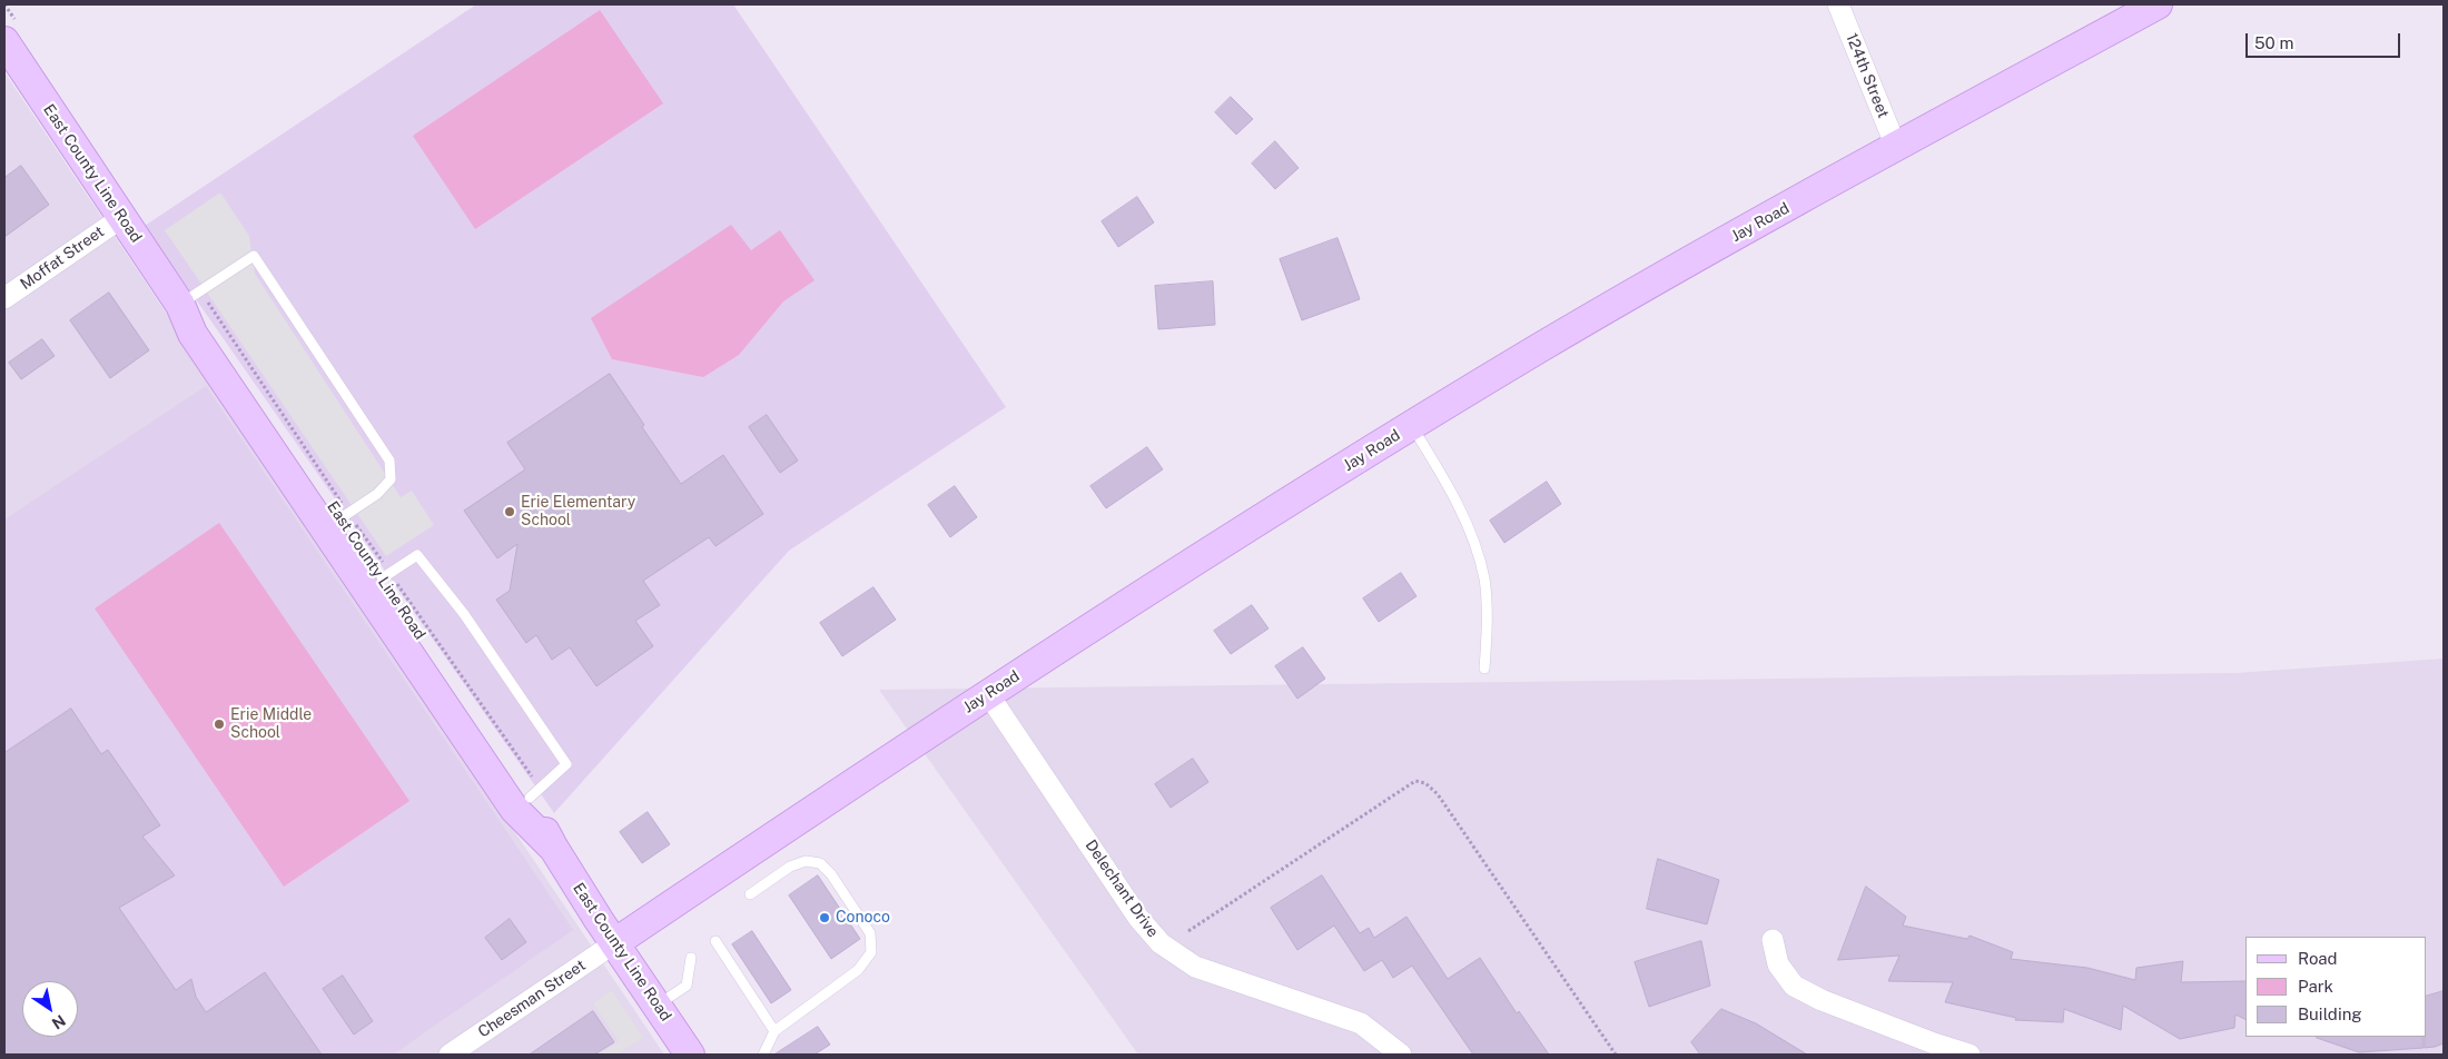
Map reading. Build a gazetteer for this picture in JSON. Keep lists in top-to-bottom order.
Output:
{
  "streets": {
    "main road": ["East County Line Road", "Jay Road"],
    "street": [
      "124th Street",
      "Moffat Street",
      "Delechant Drive",
      "Cheesman Street"
    ]
  },
  "crossings": [
    ["124th Street", "Jay Road"],
    ["East County Line Road", "Jay Road"],
    ["East County Line Road", "Moffat Street"],
    ["East County Line Road", "Cheesman Street"],
    ["Jay Road", "Delechant Drive"],
    ["Jay Road", "Cheesman Street"]
  ],
  "places": ["Erie Elementary School", "Erie Middle School", "Conoco"],
  "legend": ["Road", "Park", "Building"],
  "scale_bar": "50 m",
  "north": "bottom right"
}
